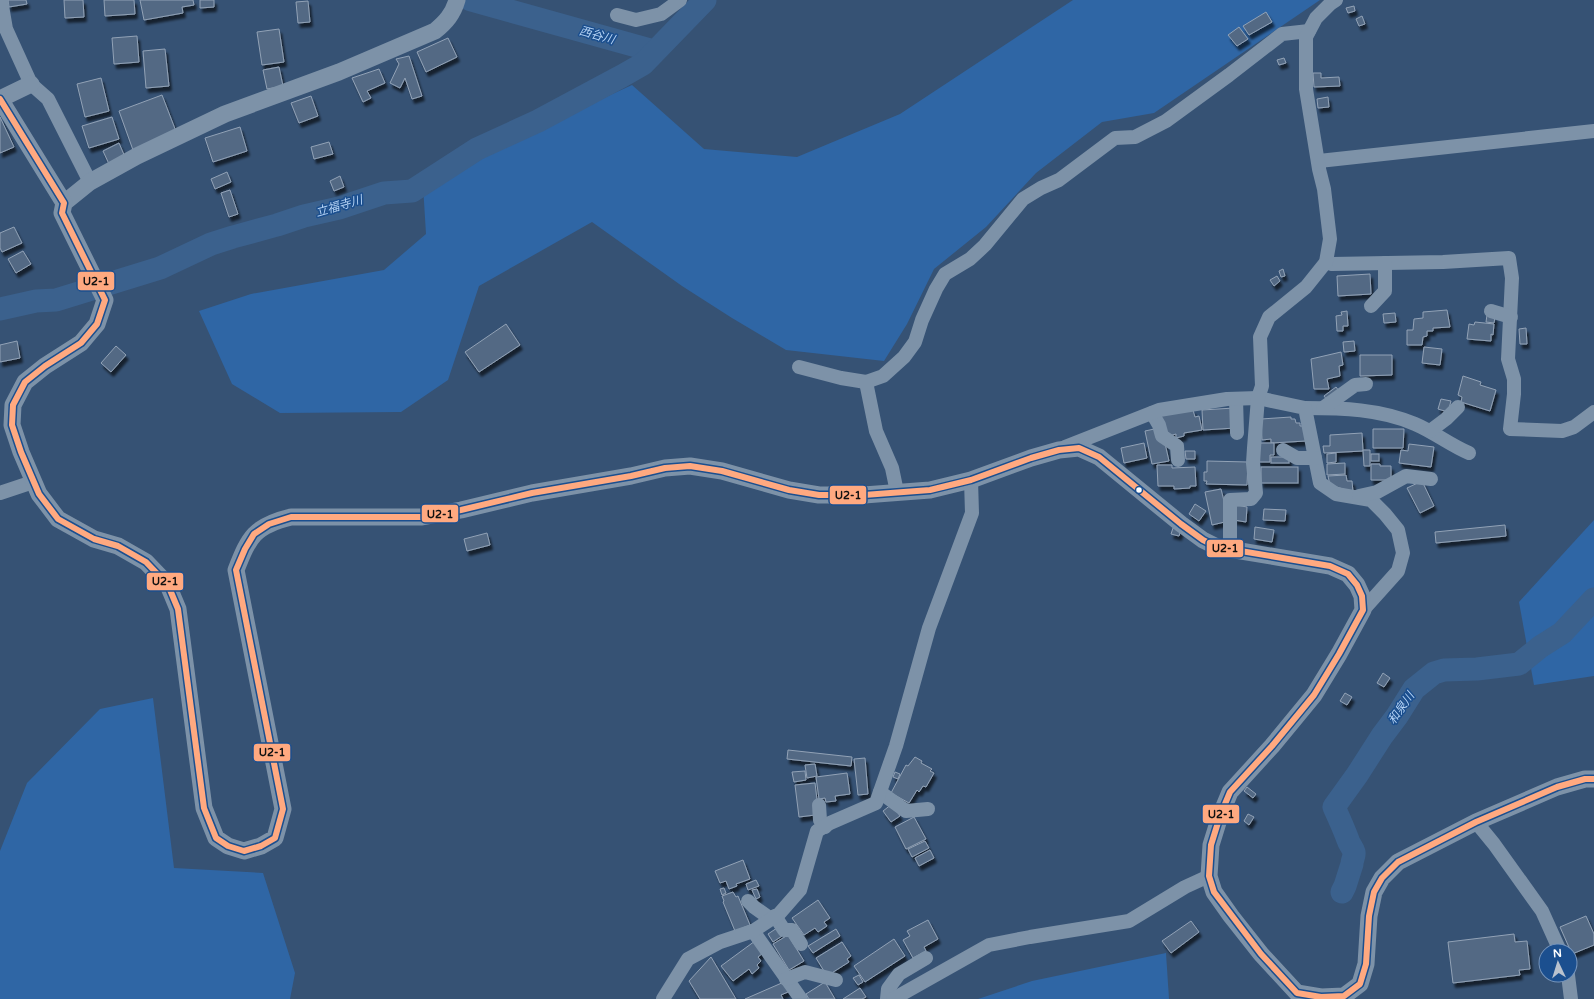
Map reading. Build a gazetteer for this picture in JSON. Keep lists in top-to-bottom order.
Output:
{
  "water": ["西谷川", "立福寺川", "和泉川"],
  "lines": ["transit line U2-1"],
  "north": "top"
}
